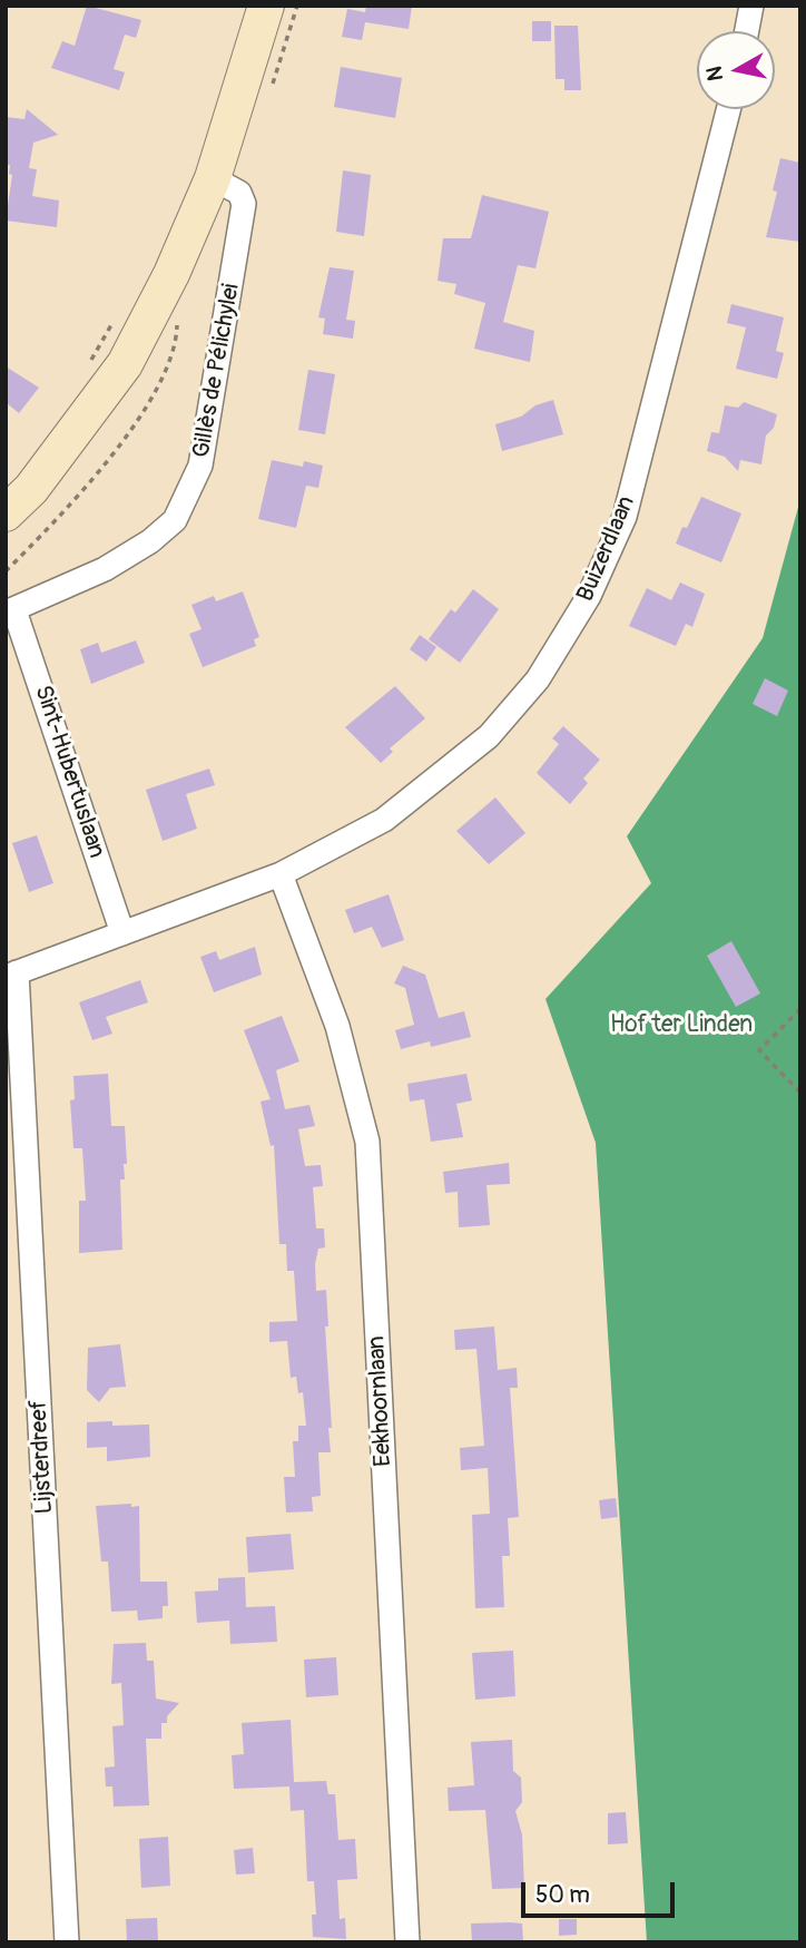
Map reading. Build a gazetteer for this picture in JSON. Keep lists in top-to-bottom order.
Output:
{
  "streets": {
    "street": [
      "Gillès de Pélichylei",
      "Buizerdlaan",
      "Sint-Hubertuslaan",
      "Eekhoornlaan",
      "Lijsterdreef"
    ]
  },
  "crossings": [
    ["Gillès de Pélichylei", "Sint-Hubertuslaan"],
    ["Buizerdlaan", "Eekhoornlaan"]
  ],
  "parks": ["Hof ter Linden"],
  "scale_bar": "50 m",
  "north": "left"
}
